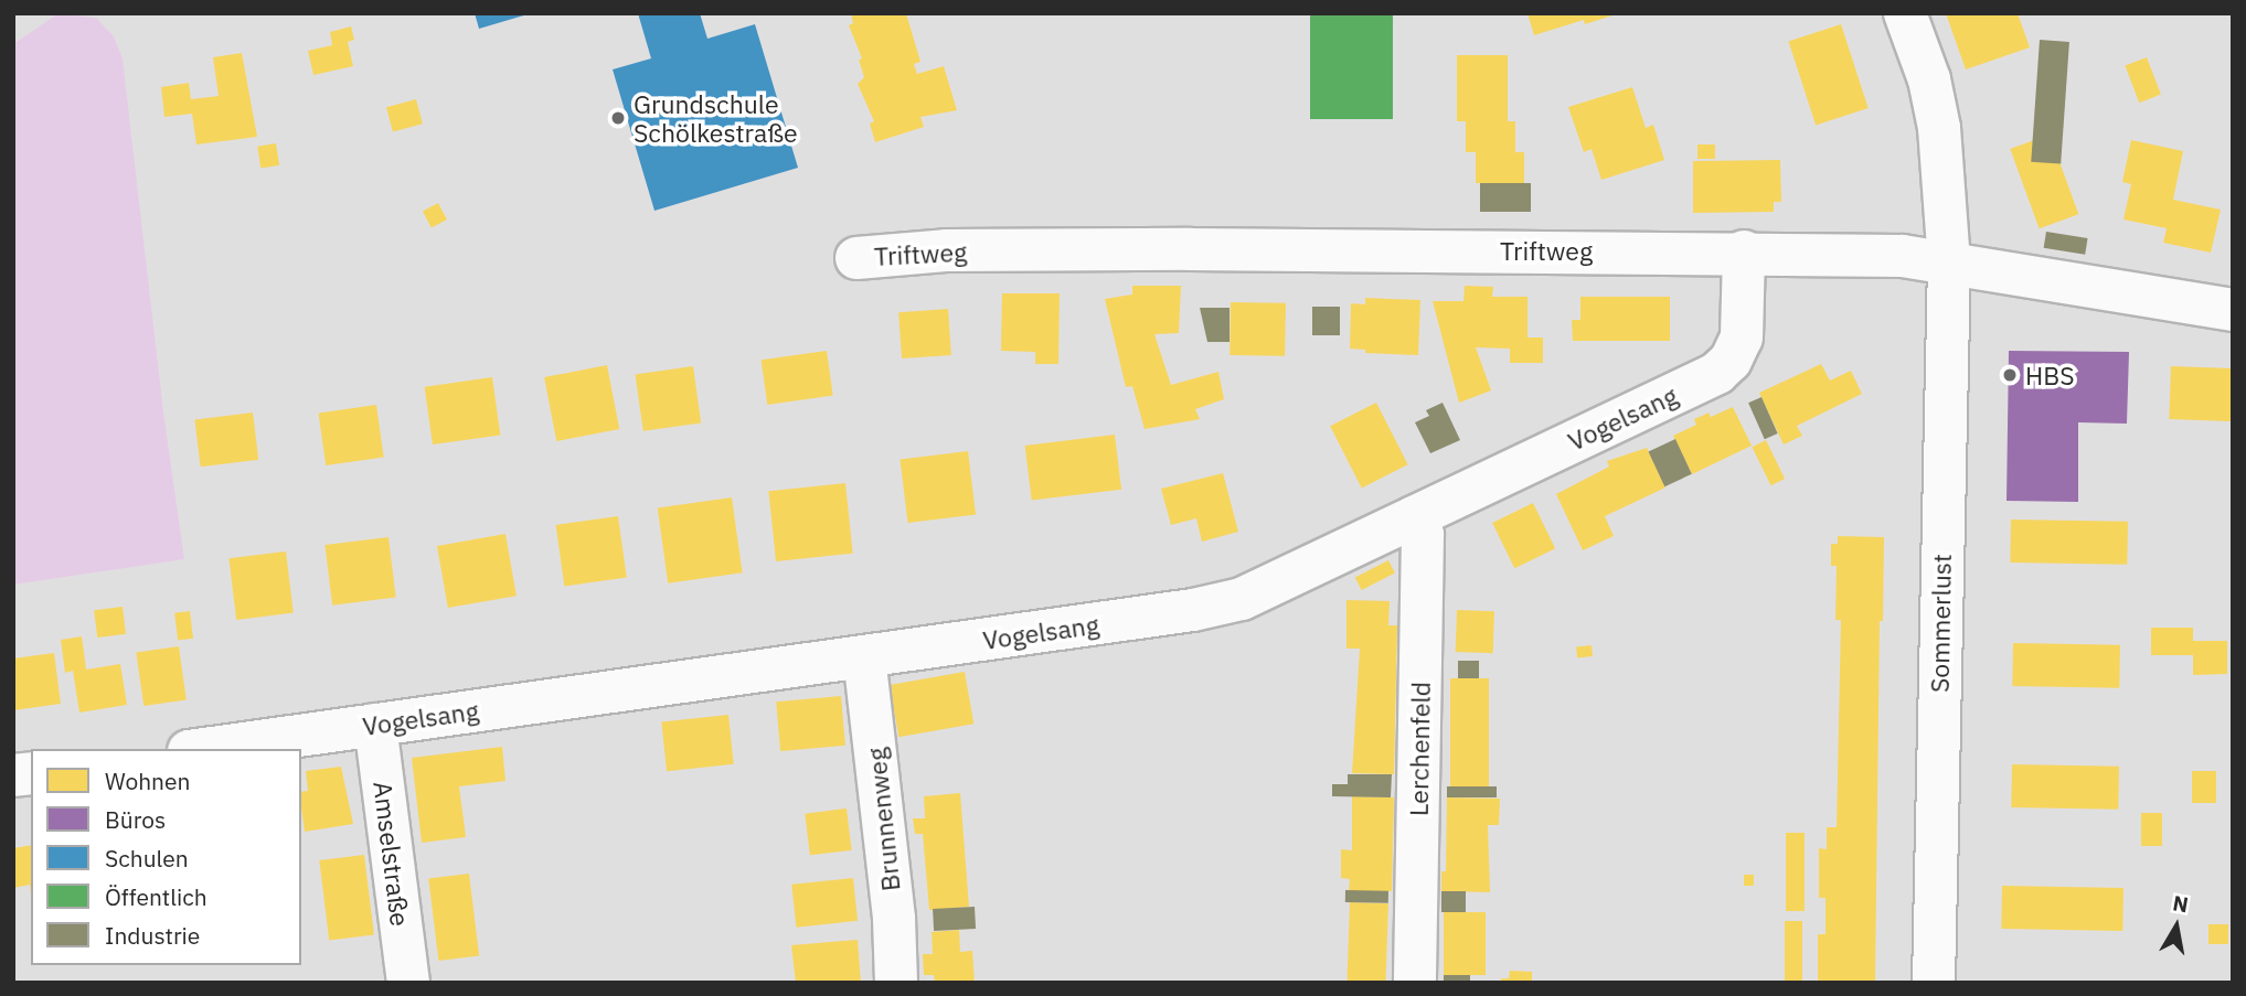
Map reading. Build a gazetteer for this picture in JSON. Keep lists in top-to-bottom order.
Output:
{
  "streets": {
    "street": [
      "Triftweg",
      "Vogelsang",
      "Sommerlust",
      "Lerchenfeld",
      "Brunnenweg",
      "Amselstraße"
    ]
  },
  "crossings": [
    ["Triftweg", "Vogelsang"],
    ["Triftweg", "Sommerlust"],
    ["Vogelsang", "Lerchenfeld"],
    ["Vogelsang", "Brunnenweg"],
    ["Vogelsang", "Amselstraße"]
  ],
  "places": ["Grundschule Schölkestraße", "HBS"],
  "legend": [
    "Wohnen",
    "Büros",
    "Schulen",
    "Öffentlich",
    "Industrie"
  ],
  "north": "top"
}
